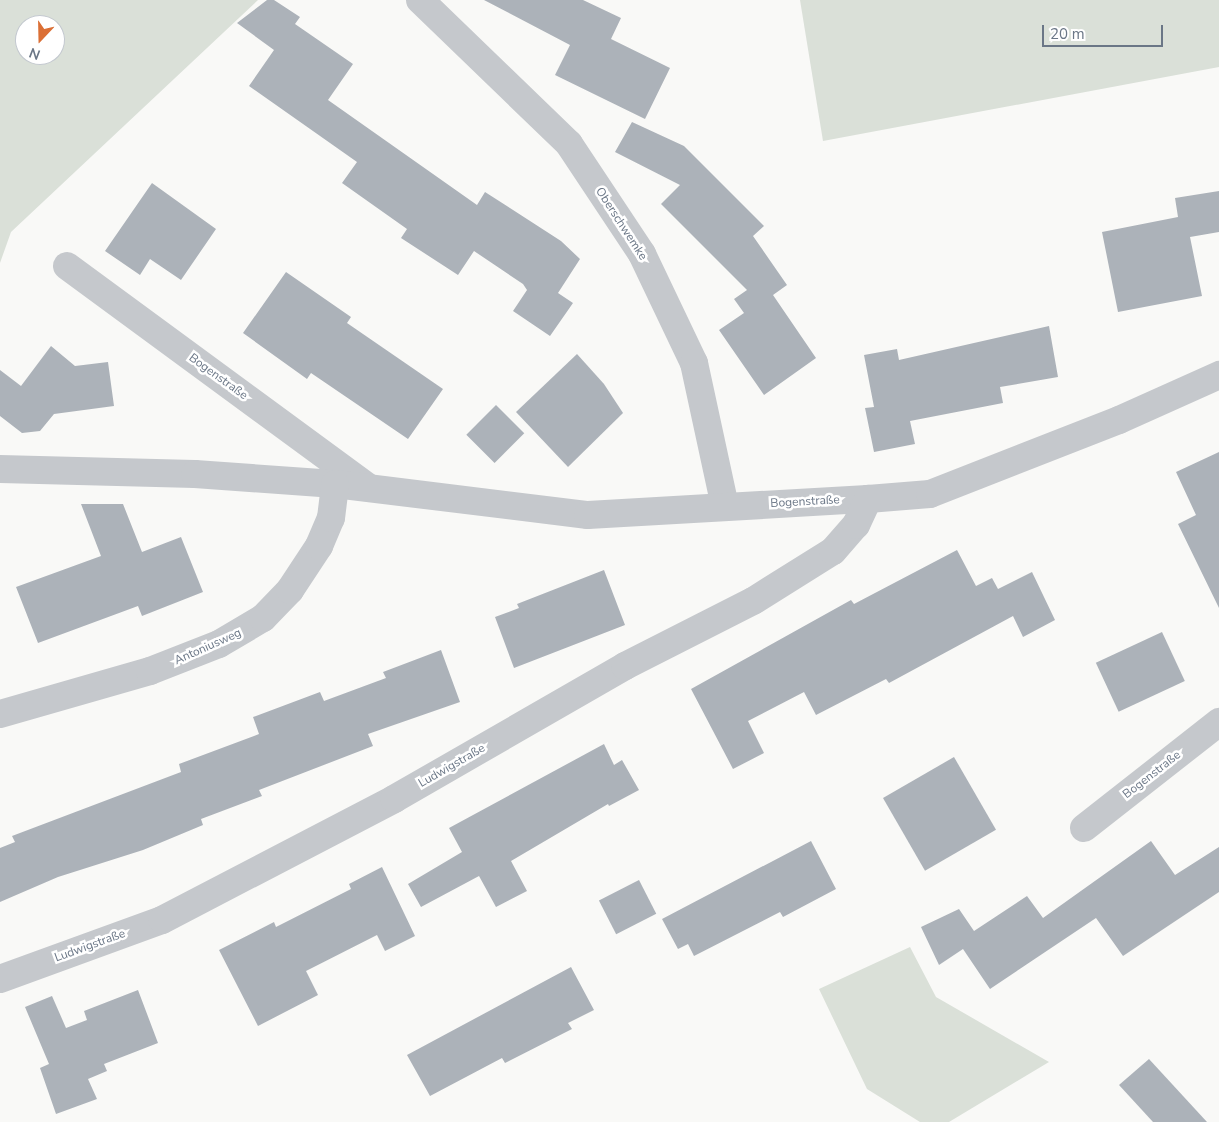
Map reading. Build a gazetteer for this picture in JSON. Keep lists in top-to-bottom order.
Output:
{
  "streets": {
    "street": [
      "Oberschwemke",
      "Bogenstraße",
      "Antoniusweg",
      "Ludwigstraße"
    ]
  },
  "crossings": [
    ["Oberschwemke", "Bogenstraße"],
    ["Bogenstraße", "Antoniusweg"],
    ["Bogenstraße", "Ludwigstraße"]
  ],
  "scale_bar": "20 m",
  "north": "bottom"
}
